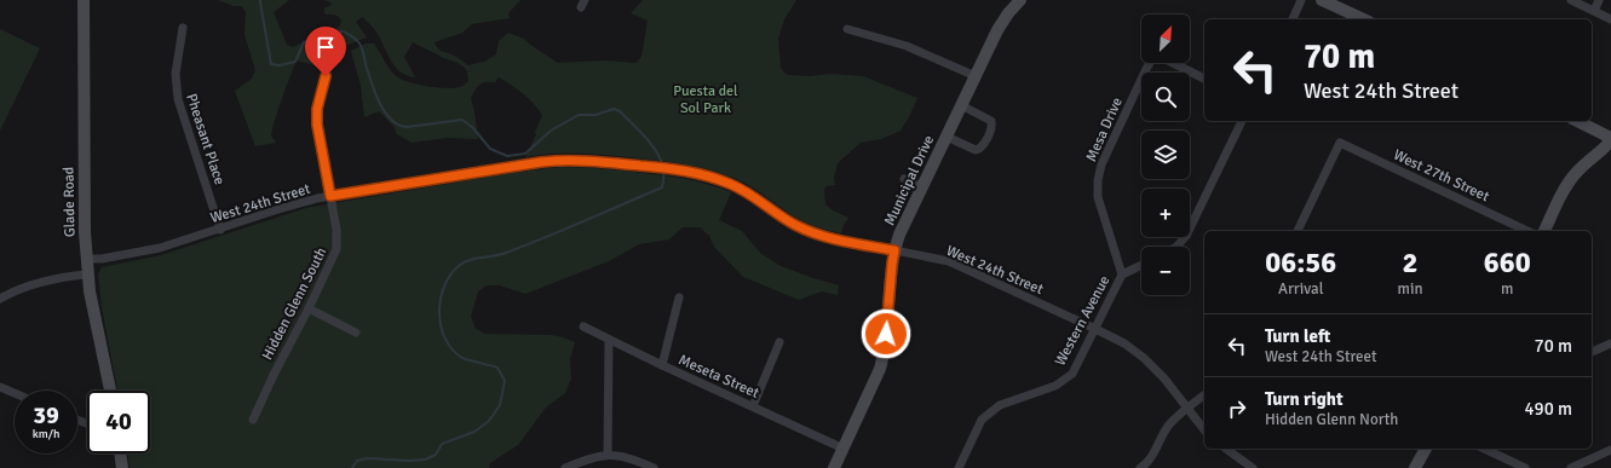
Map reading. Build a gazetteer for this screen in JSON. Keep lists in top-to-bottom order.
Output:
{
  "streets": {
    "street": [
      "Mesa Drive",
      "Pheasant Place",
      "West 27th Street",
      "Municipal Drive",
      "Glade Road",
      "West 24th Street",
      "Hidden Glenn South",
      "Western Avenue",
      "Meseta Street"
    ]
  },
  "crossings": [
    ["Mesa Drive", "Western Avenue"],
    ["Pheasant Place", "West 24th Street"],
    ["Municipal Drive", "West 24th Street"],
    ["Municipal Drive", "Meseta Street"],
    ["Glade Road", "West 24th Street"],
    ["West 24th Street", "Hidden Glenn South"],
    ["West 24th Street", "Western Avenue"]
  ],
  "parks": ["Puesta del Sol Park"],
  "north": "top right",
  "page": {
    "map_buttons": ["+", "−"],
    "turn": ["70 m", "West 24th Street"],
    "eta": [
      "06:56",
      "Arrival",
      "2",
      "min",
      "660",
      "m"
    ],
    "list": [
      {
        "name": "Turn left",
        "note": "West 24th Street",
        "value": "70 m"
      },
      {
        "name": "Turn right",
        "note": "Hidden Glenn North",
        "value": "490 m"
      }
    ],
    "speed": "39 km/h",
    "limit": "40"
  }
}
